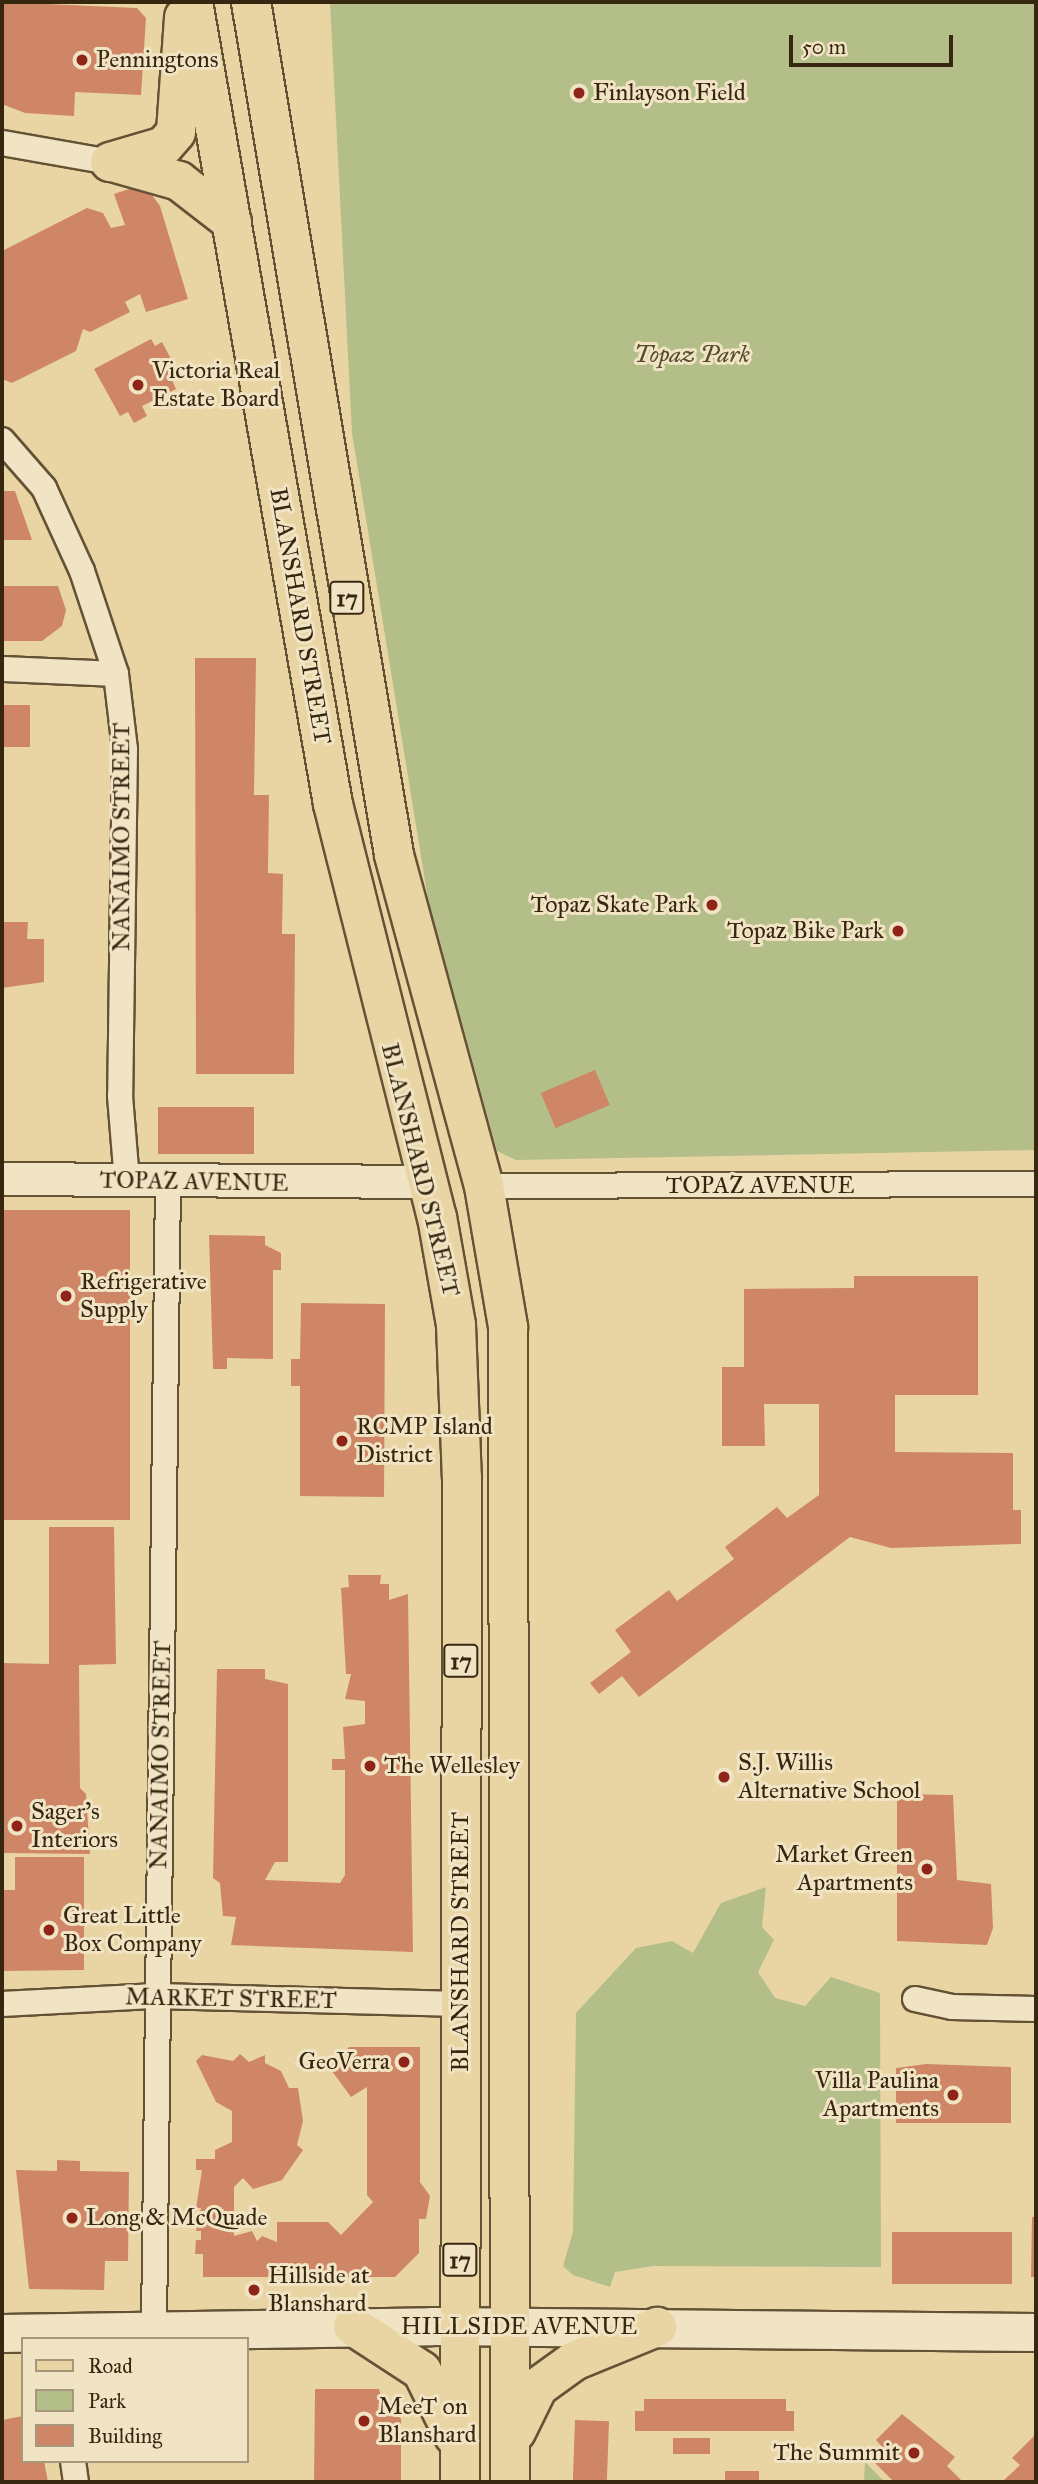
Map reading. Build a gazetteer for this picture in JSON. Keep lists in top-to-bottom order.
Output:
{
  "streets": {
    "main road": ["17", "BLANSHARD STREET", "HILLSIDE AVENUE"],
    "street": ["NANAIMO STREET", "TOPAZ AVENUE", "MARKET STREET"]
  },
  "crossings": [
    ["BLANSHARD STREET", "TOPAZ AVENUE"],
    ["BLANSHARD STREET", "MARKET STREET"],
    ["BLANSHARD STREET", "HILLSIDE AVENUE"],
    ["NANAIMO STREET", "TOPAZ AVENUE"],
    ["NANAIMO STREET", "MARKET STREET"],
    ["NANAIMO STREET", "HILLSIDE AVENUE"]
  ],
  "parks": ["Topaz Park"],
  "places": [
    "Penningtons",
    "Finlayson Field",
    "Victoria Real Estate Board",
    "Topaz Skate Park",
    "Topaz Bike Park",
    "Refrigerative Supply",
    "RCMP Island District",
    "The Wellesley",
    "S.J. Willis Alternative School",
    "Sager's Interiors",
    "Market Green Apartments",
    "Great Little Box Company",
    "GeoVerra",
    "Villa Paulina Apartments",
    "Long & McQuade",
    "Hillside at Blanshard",
    "MeeT on Blanshard",
    "The Summit"
  ],
  "legend": ["Road", "Park", "Building"],
  "scale_bar": "50 m"
}
